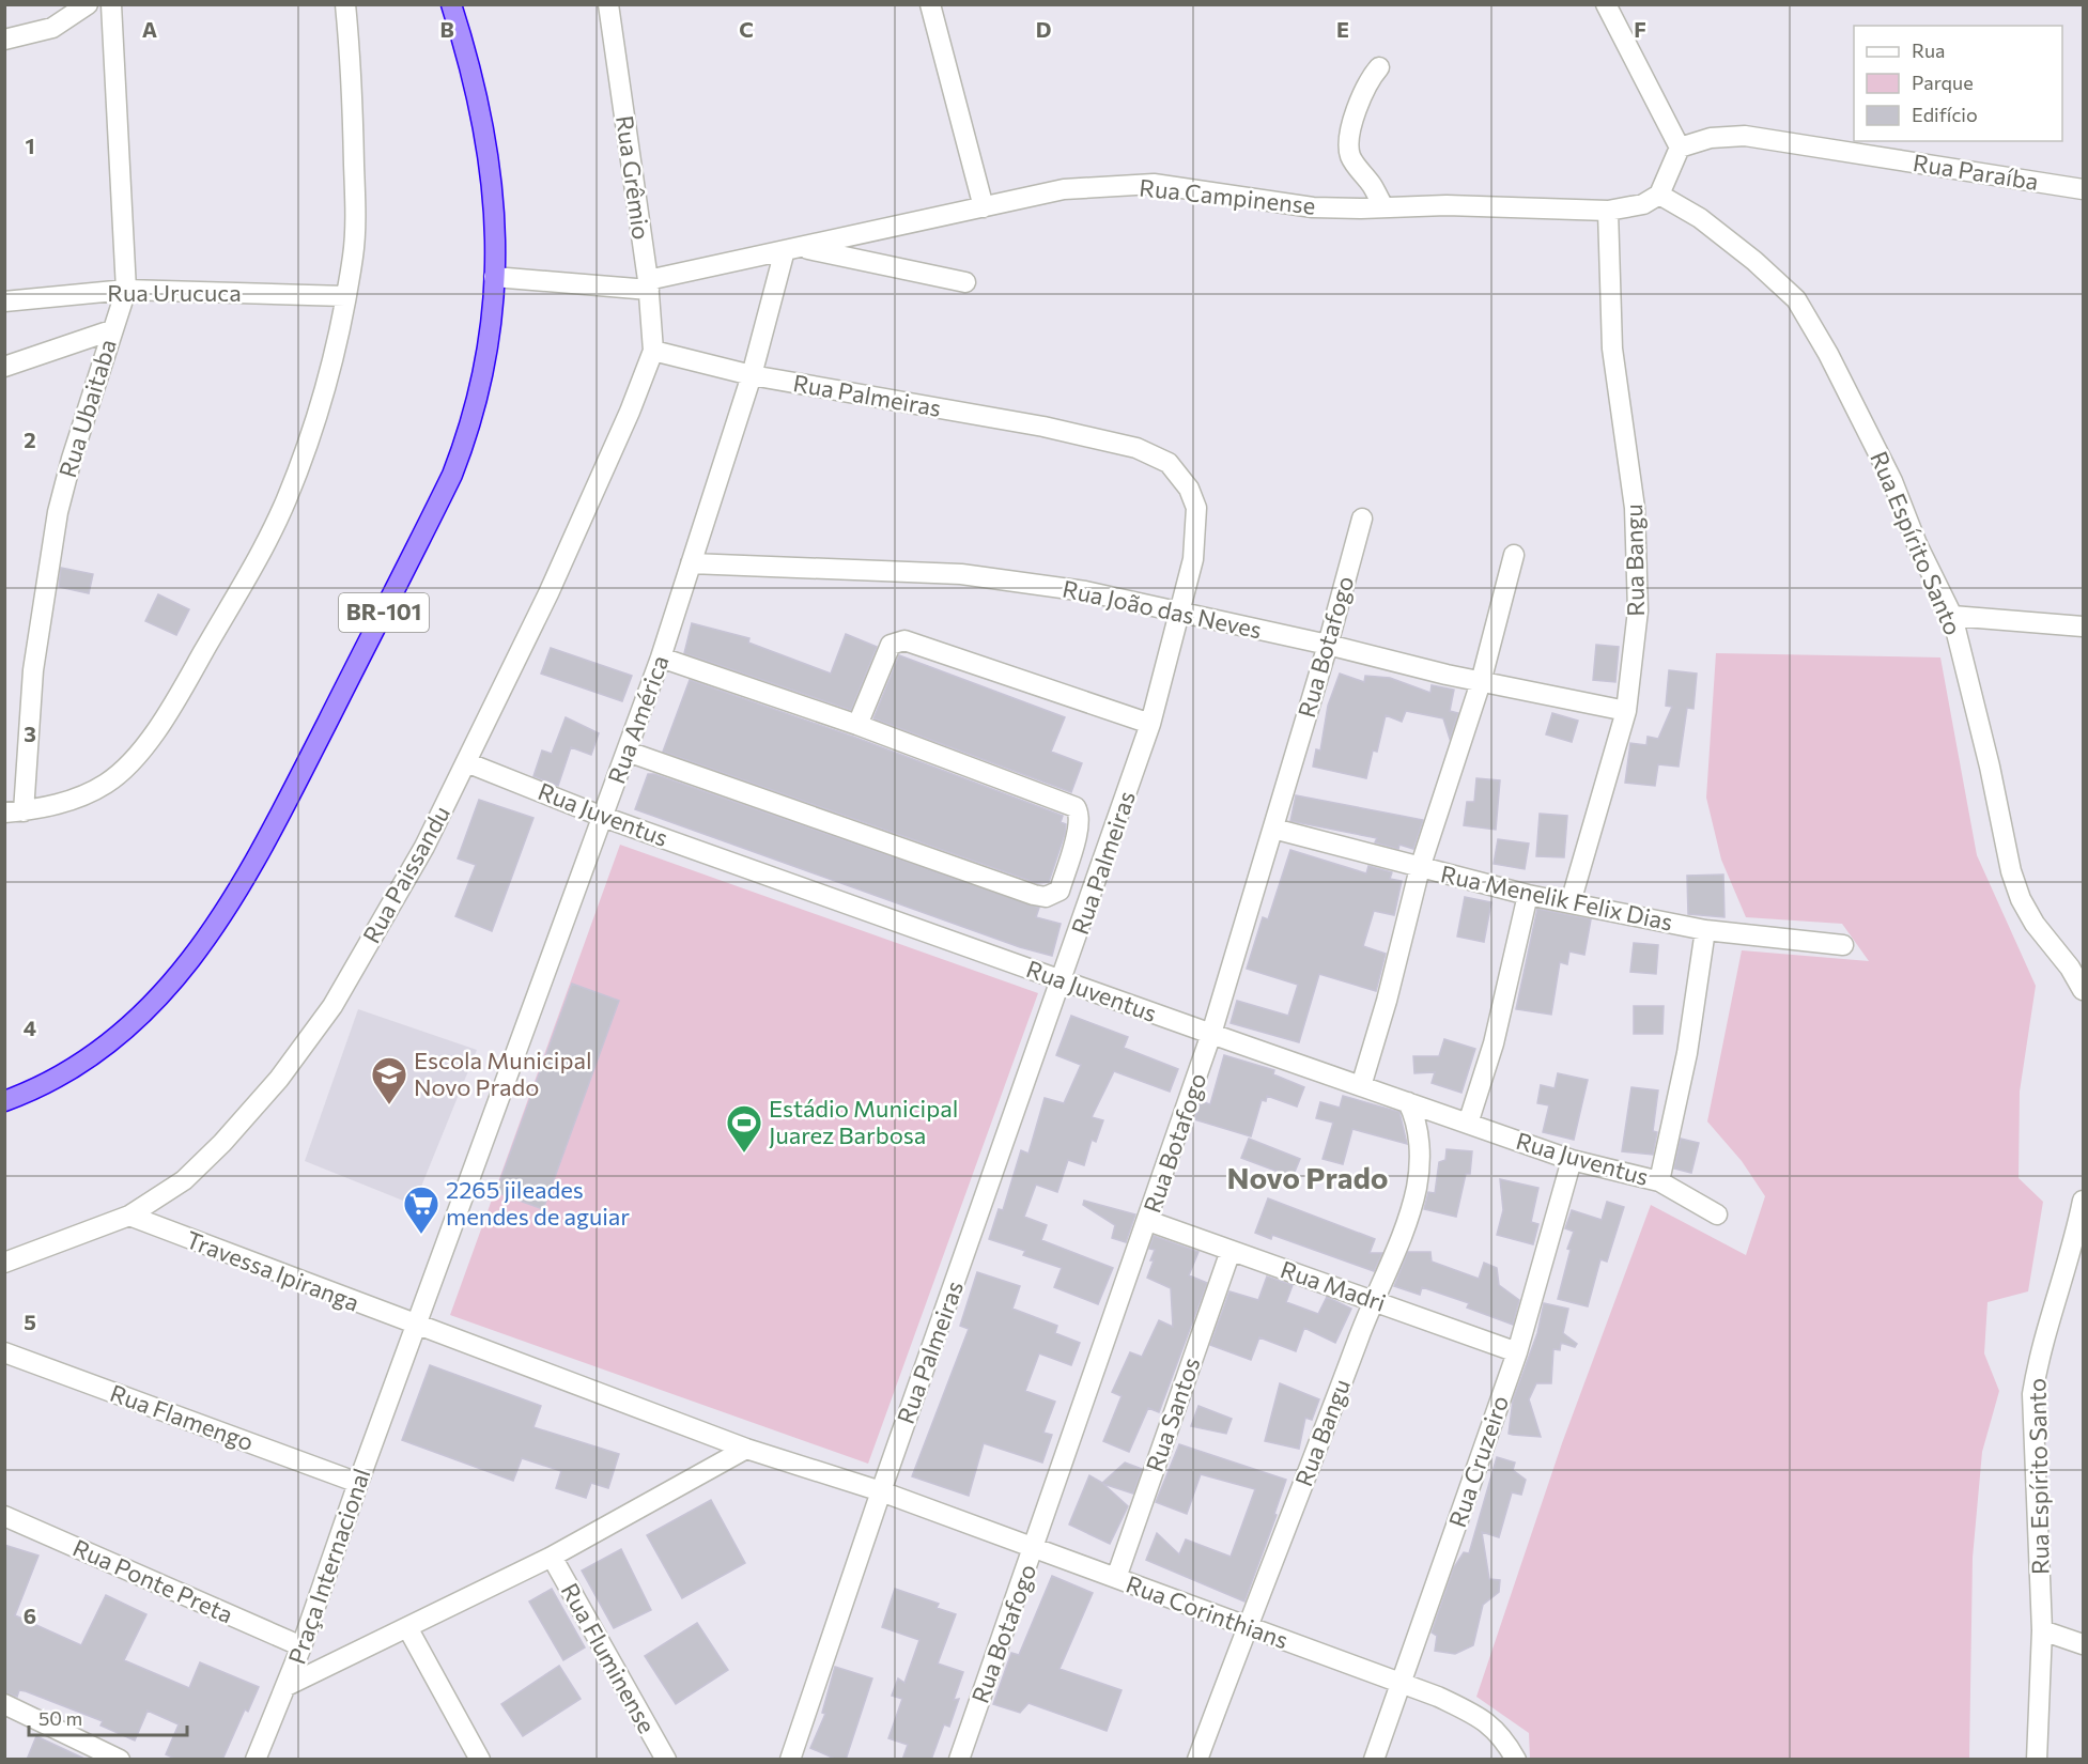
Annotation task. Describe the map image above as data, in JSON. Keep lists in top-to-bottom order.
{
  "streets": {
    "highway": ["BR-101"],
    "street": [
      "Rua Paraíba",
      "Rua Grêmio",
      "Rua Campinense",
      "Rua Urucuca",
      "Rua Palmeiras",
      "Rua Ubaitaba",
      "Rua Espírito Santo",
      "Rua Bangu",
      "Rua João das Neves",
      "Rua Botafogo",
      "Rua América",
      "Rua Juventus",
      "Rua Paissandu",
      "Rua Menelik Felix Dias",
      "Travessa Ipiranga",
      "Rua Madri",
      "Rua Santos",
      "Rua Flamengo",
      "Rua Cruzeiro",
      "Praça Internacional",
      "Rua Ponte Preta",
      "Rua Corinthians",
      "Rua Fluminense"
    ]
  },
  "crossings": [
    ["Rua Grêmio", "Rua Campinense"],
    ["Rua Grêmio", "Rua Palmeiras"],
    ["Rua Grêmio", "Rua Paissandu"],
    ["Rua Campinense", "Rua Espírito Santo"],
    ["Rua Campinense", "Rua Bangu"],
    ["Rua Campinense", "BR-101"],
    ["Rua Campinense", "Rua América"],
    ["Rua Urucuca", "Rua Ubaitaba"],
    ["Rua Palmeiras", "Rua João das Neves"],
    ["Rua Palmeiras", "Rua América"],
    ["Rua Palmeiras", "Rua Juventus"],
    ["Rua Palmeiras", "Rua Paissandu"],
    ["Rua Palmeiras", "Rua Corinthians"],
    ["Rua Bangu", "Rua João das Neves"],
    ["Rua Bangu", "Rua Juventus"],
    ["Rua Bangu", "Rua Menelik Felix Dias"],
    ["Rua Bangu", "Rua Madri"],
    ["Rua Bangu", "Rua Corinthians"],
    ["Rua João das Neves", "Rua Botafogo"],
    ["Rua João das Neves", "Rua América"],
    ["Rua Botafogo", "Rua Juventus"],
    ["Rua Botafogo", "Rua Menelik Felix Dias"],
    ["Rua Botafogo", "Rua Madri"],
    ["Rua Botafogo", "Rua Corinthians"],
    ["Rua América", "Rua Juventus"],
    ["Rua América", "Travessa Ipiranga"],
    ["Rua América", "Praça Internacional"],
    ["Rua Juventus", "Rua Paissandu"],
    ["Rua Juventus", "Rua Cruzeiro"],
    ["Rua Paissandu", "Travessa Ipiranga"],
    ["Travessa Ipiranga", "Praça Internacional"],
    ["Rua Madri", "Rua Santos"],
    ["Rua Madri", "Rua Cruzeiro"],
    ["Rua Santos", "Rua Corinthians"],
    ["Rua Flamengo", "Praça Internacional"],
    ["Rua Cruzeiro", "Rua Corinthians"],
    ["Praça Internacional", "Rua Ponte Preta"],
    ["Praça Internacional", "Rua Fluminense"]
  ],
  "districts": ["Novo Prado"],
  "places": {
    "school or university": ["Escola Municipal Novo Prado"],
    "sports": ["Estádio Municipal Juarez Barbosa"],
    "supermarket": ["2265 jileades mendes de aguiar"]
  },
  "legend": ["Rua", "Parque", "Edifício"],
  "scale_bar": "50 m",
  "grid": {
    "columns": [
      "A",
      "B",
      "C",
      "D",
      "E",
      "F"
    ],
    "rows": [
      "1",
      "2",
      "3",
      "4",
      "5",
      "6"
    ]
  }
}
